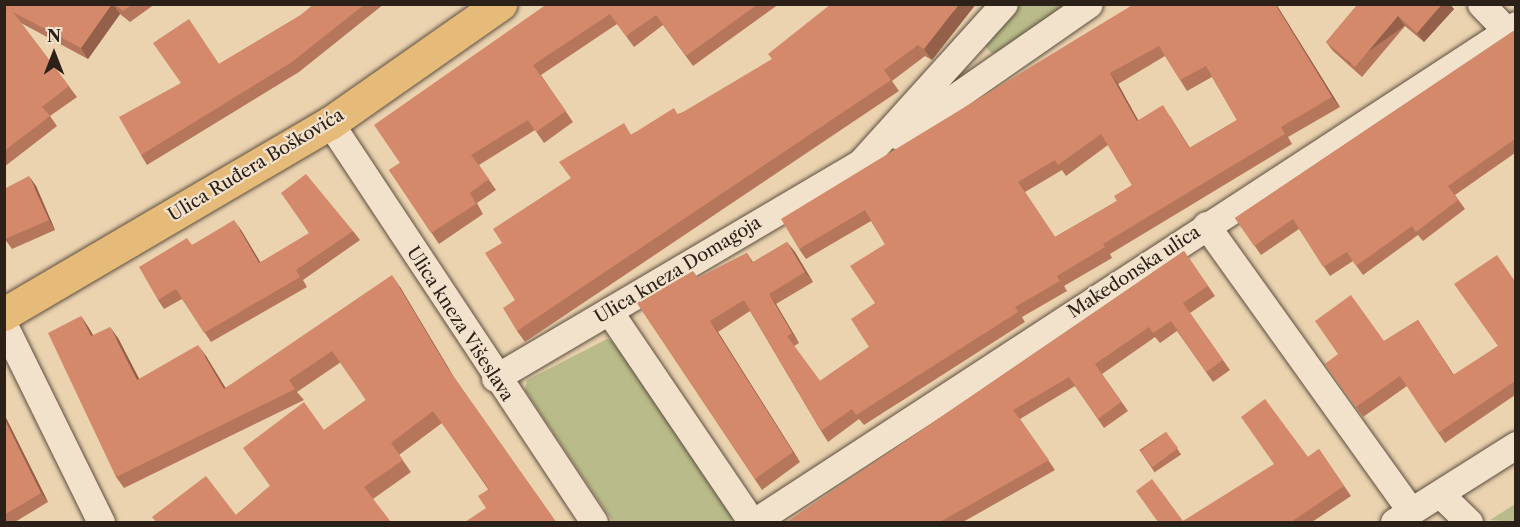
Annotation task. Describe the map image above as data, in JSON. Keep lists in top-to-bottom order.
{
  "streets": {
    "main road": ["Ulica Ruđera Boškovića"],
    "street": ["Ulica kneza Domagoja", "Makedonska ulica", "Ulica kneza Višeslava"]
  },
  "crossings": [
    ["Ulica Ruđera Boškovića", "Ulica kneza Višeslava"],
    ["Ulica kneza Domagoja", "Ulica kneza Višeslava"]
  ],
  "north": "top"
}
